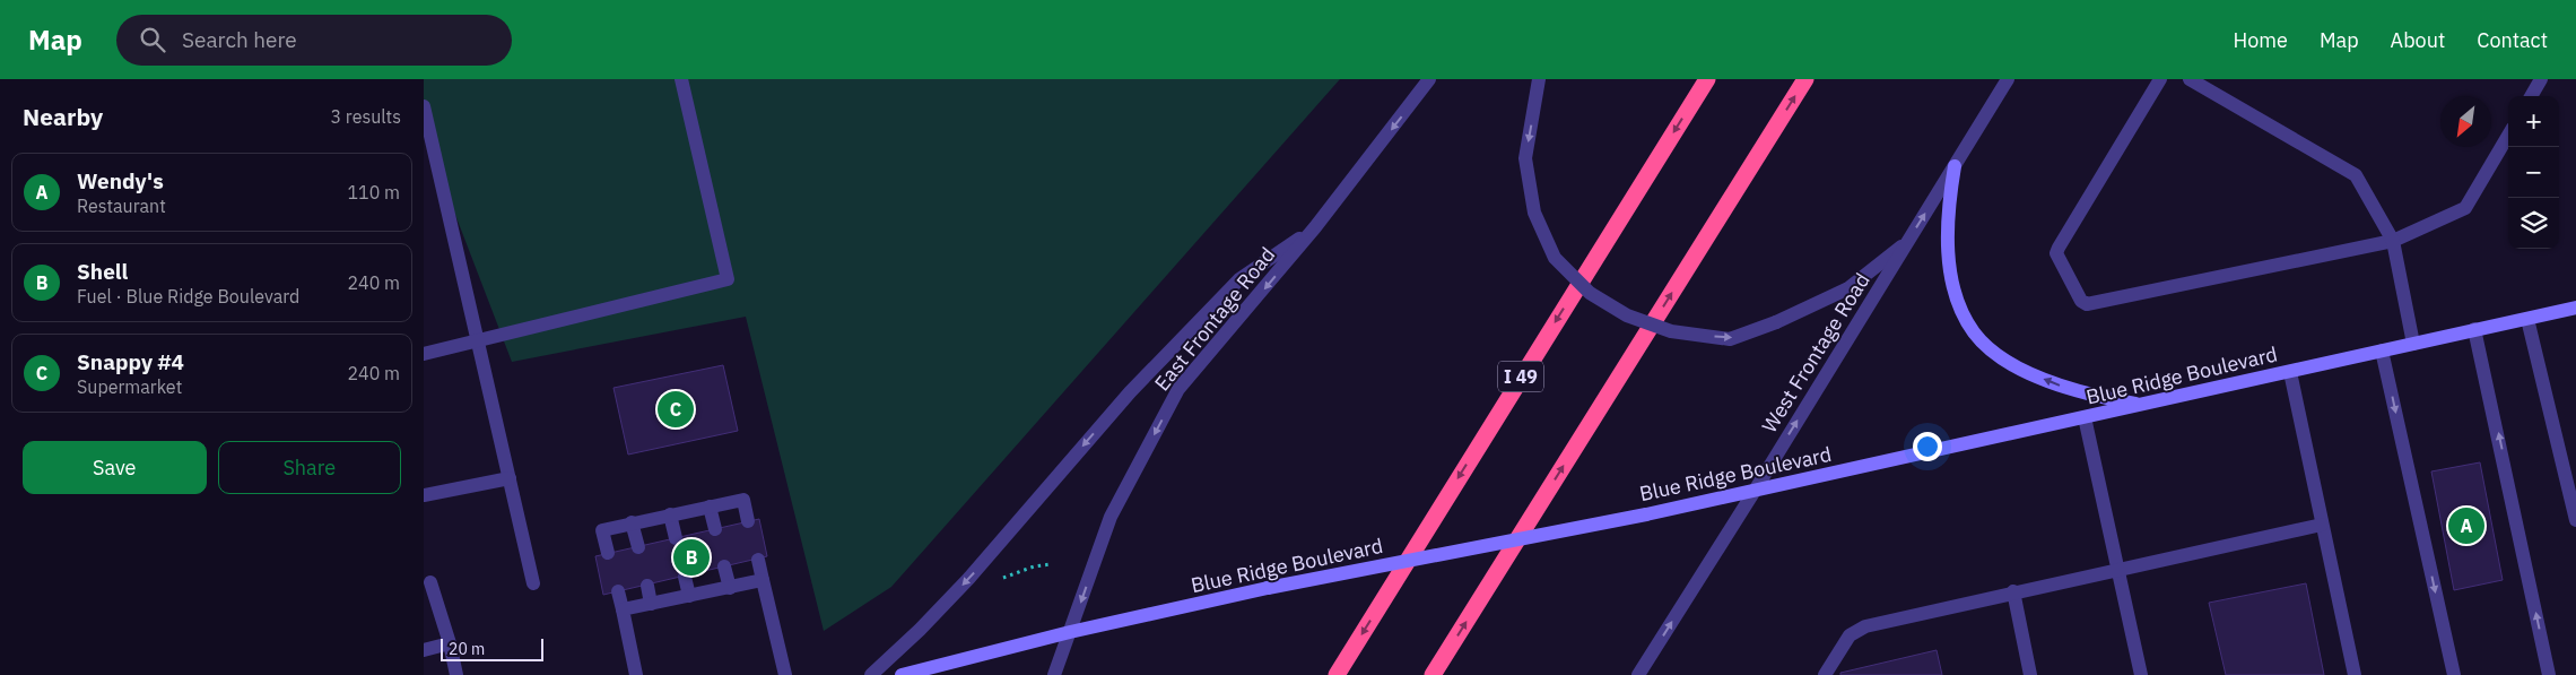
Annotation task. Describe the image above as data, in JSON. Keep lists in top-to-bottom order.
{
  "streets": {
    "highway": ["I 49"],
    "main road": ["Blue Ridge Boulevard"],
    "street": ["East Frontage Road", "West Frontage Road"]
  },
  "crossings": [
    ["East Frontage Road", "Blue Ridge Boulevard"],
    ["West Frontage Road", "Blue Ridge Boulevard"]
  ],
  "one_way": ["West Frontage Road"],
  "scale_bar": "20 m",
  "north": "bottom left",
  "page": {
    "header": "Map",
    "search": "Search here",
    "nav": [
      "Home",
      "Map",
      "About",
      "Contact"
    ],
    "heading": ["Nearby", "3 results"],
    "map_buttons": ["+", "−"],
    "list": [
      {
        "mark": "A",
        "name": "Wendy's",
        "note": "Restaurant",
        "value": "110 m"
      },
      {
        "mark": "B",
        "name": "Shell",
        "note": "Fuel · Blue Ridge Boulevard",
        "value": "240 m"
      },
      {
        "mark": "C",
        "name": "Snappy #4",
        "note": "Supermarket",
        "value": "240 m"
      }
    ],
    "pins": ["C", "A", "B"],
    "buttons": ["Save", "Share"],
    "scale": "20 m"
  }
}
